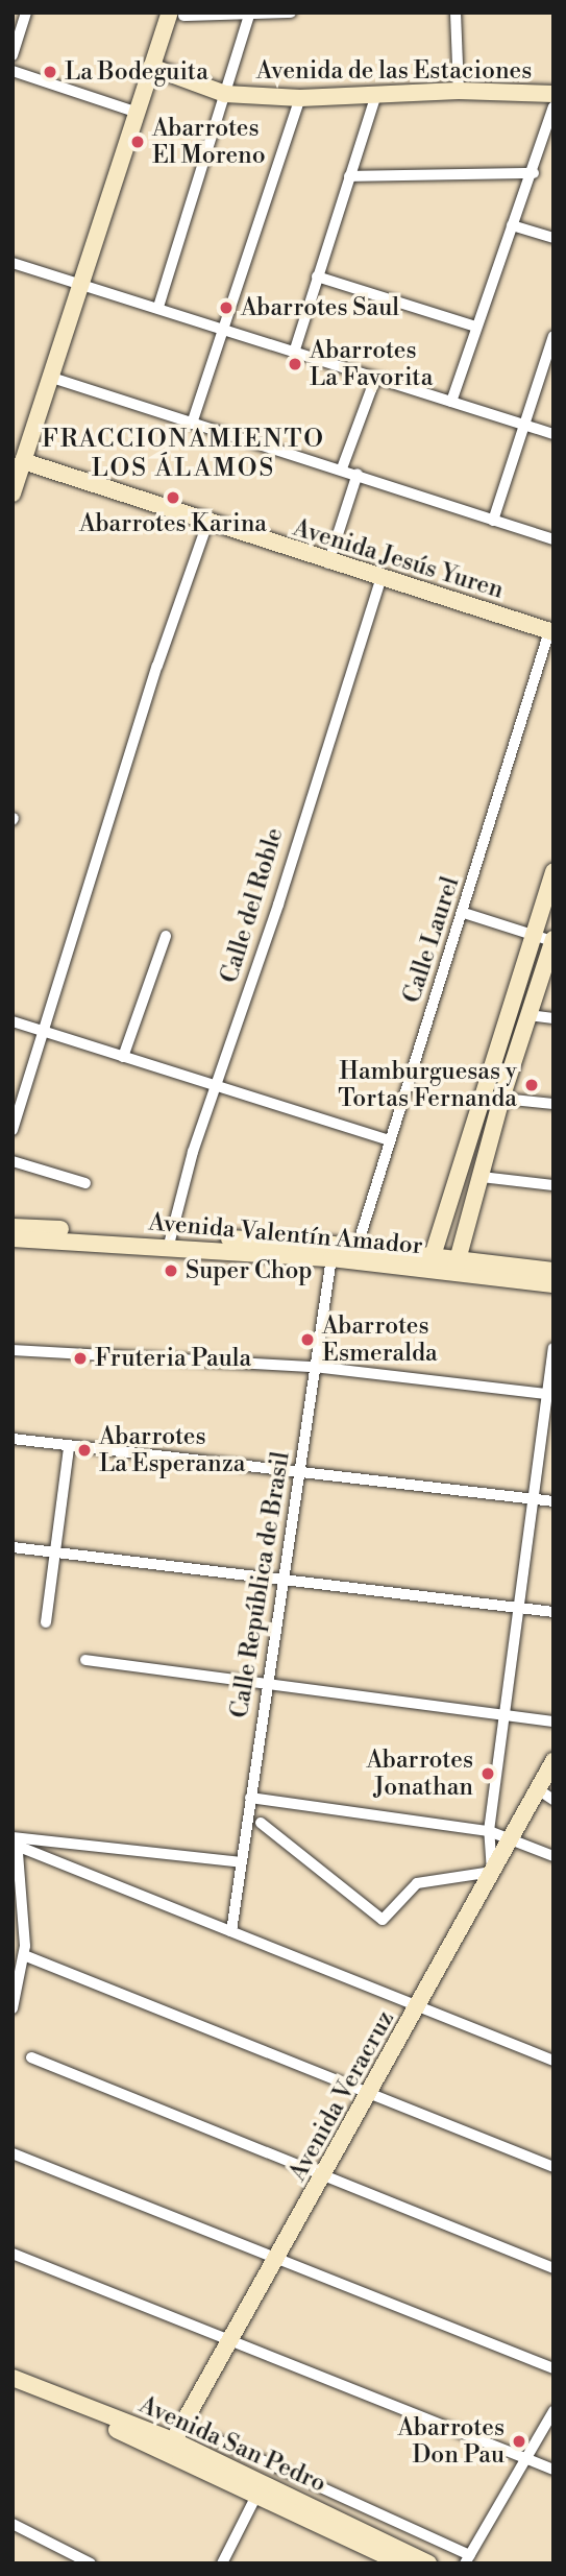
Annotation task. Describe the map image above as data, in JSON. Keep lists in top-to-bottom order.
{
  "streets": {
    "main road": [
      "Avenida de las Estaciones",
      "Avenida Jesús Yuren",
      "Avenida Valentín Amador",
      "Avenida Veracruz",
      "Avenida San Pedro"
    ],
    "street": ["Calle del Roble", "Calle Laurel", "Calle República de Brasil"]
  },
  "crossings": [
    ["Avenida Jesús Yuren", "Calle del Roble"],
    ["Avenida Jesús Yuren", "Calle Laurel"],
    ["Calle del Roble", "Avenida Valentín Amador"],
    ["Calle Laurel", "Avenida Valentín Amador"],
    ["Avenida Valentín Amador", "Calle República de Brasil"],
    ["Avenida Veracruz", "Avenida San Pedro"]
  ],
  "districts": ["FRACCIONAMIENTO LOS ÁLAMOS"],
  "places": [
    "La Bodeguita",
    "Abarrotes El Moreno",
    "Abarrotes Saul",
    "Abarrotes La Favorita",
    "Abarrotes Karina",
    "Hamburguesas y Tortas Fernanda",
    "Super Chop",
    "Abarrotes Esmeralda",
    "Fruteria Paula",
    "Abarrotes La Esperanza",
    "Abarrotes Jonathan",
    "Abarrotes Don Pau"
  ]
}
